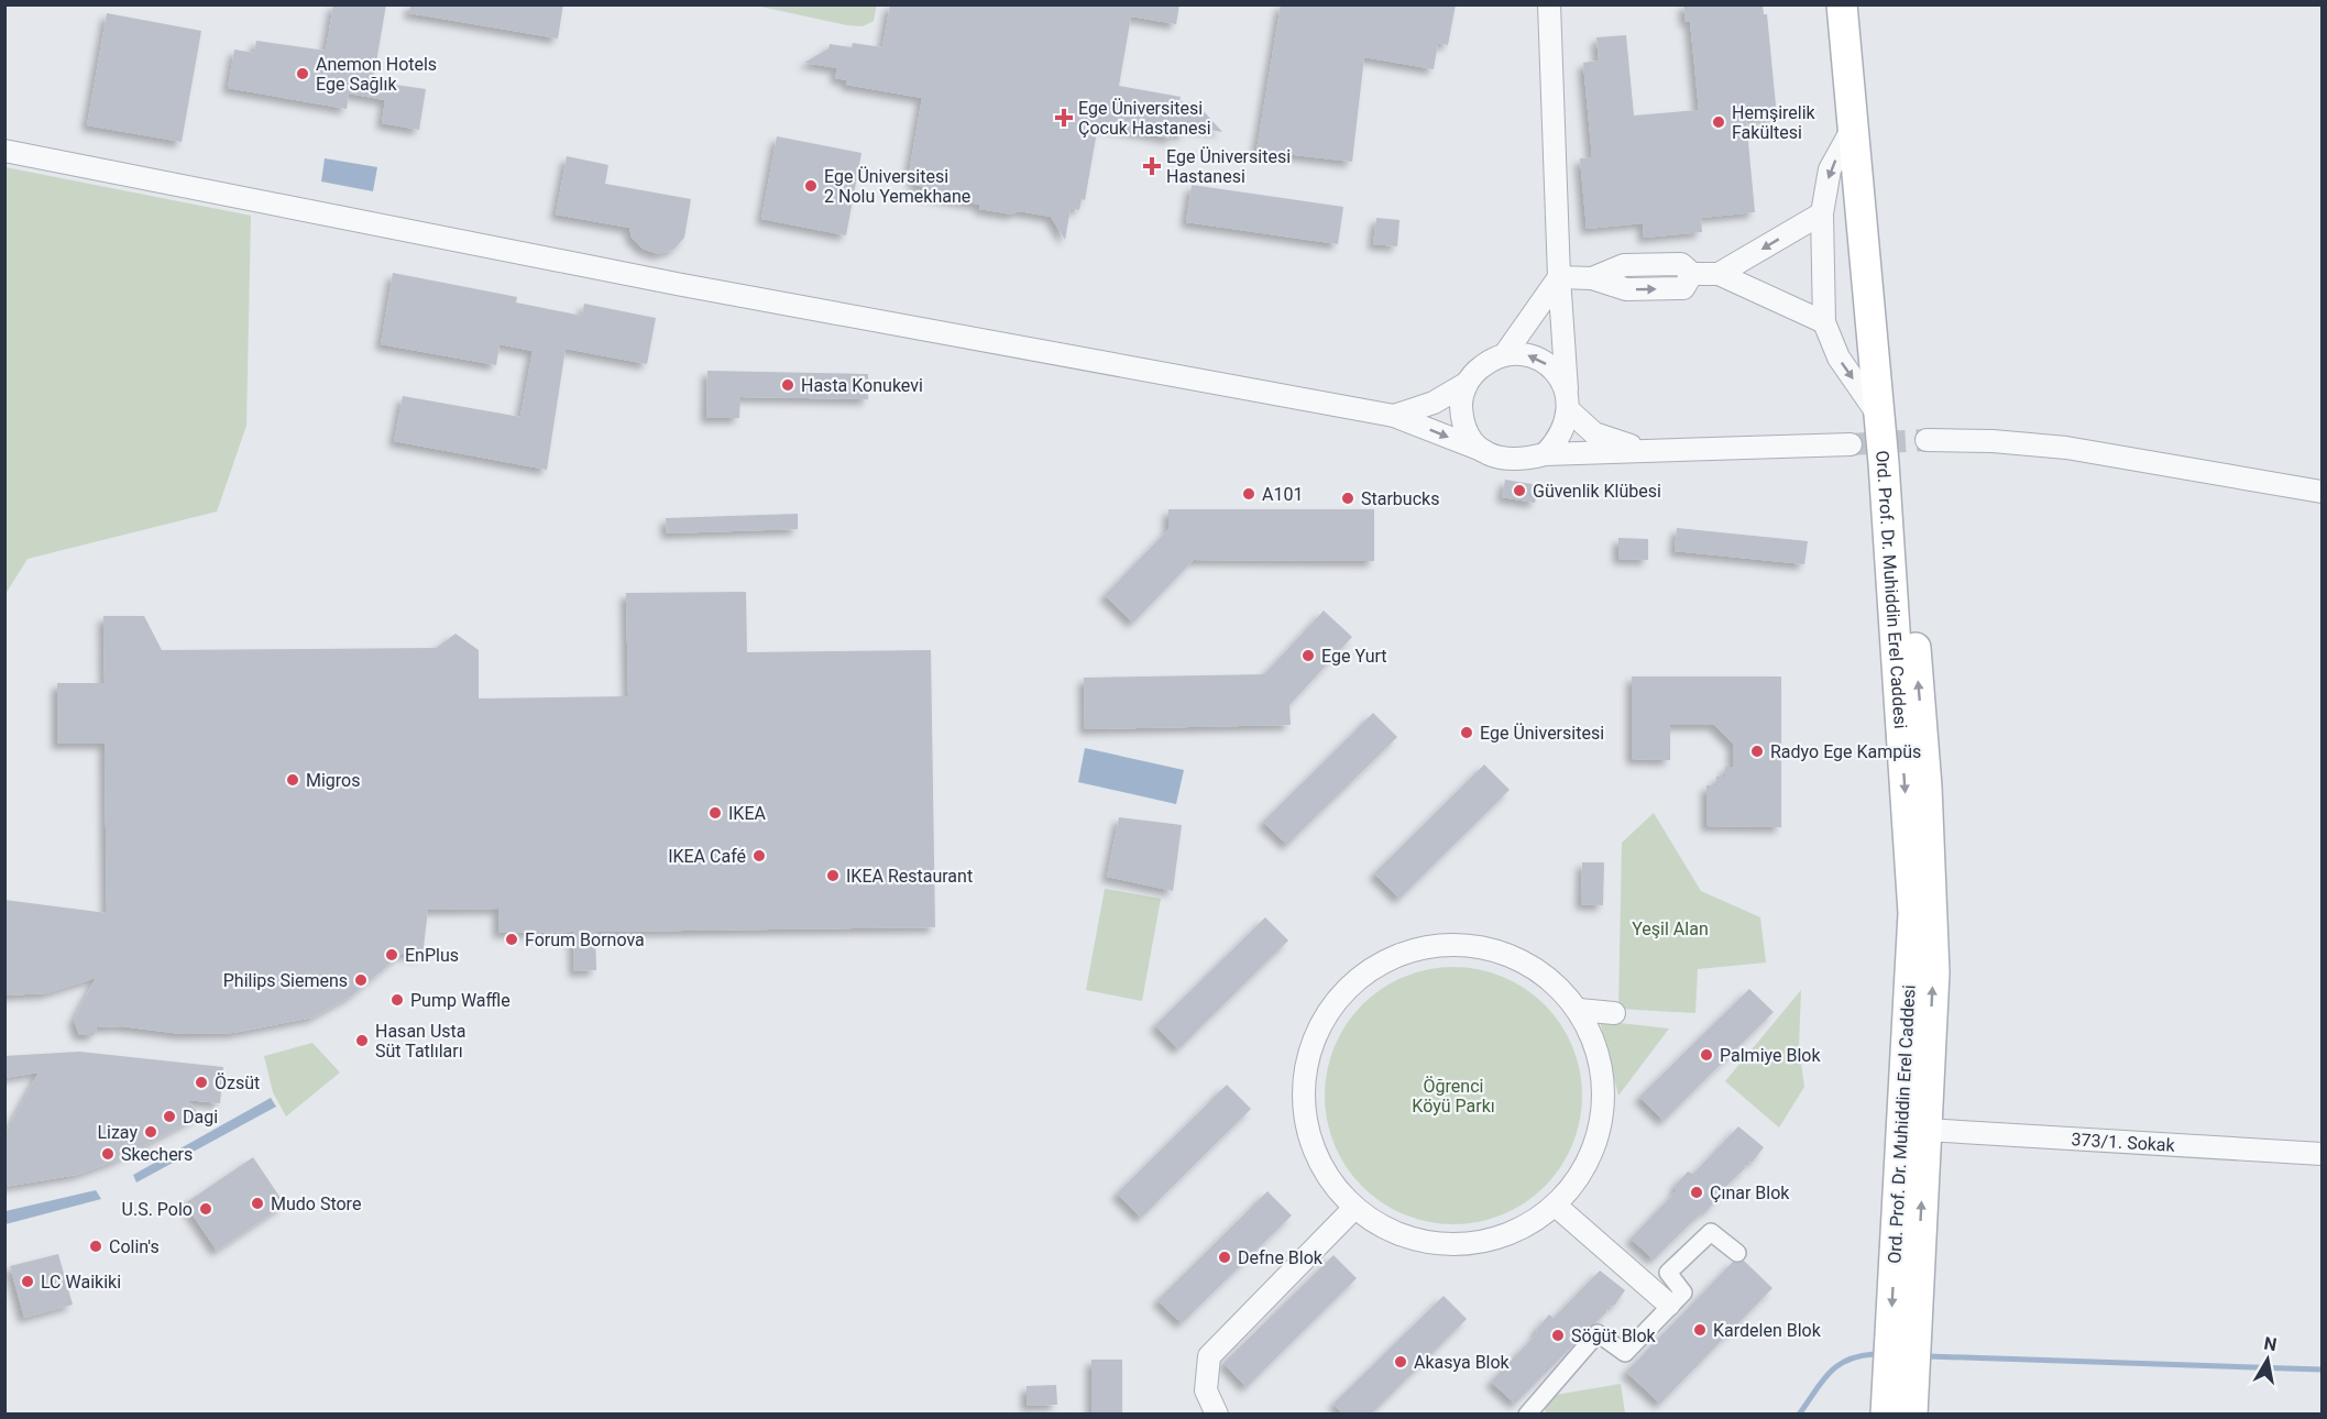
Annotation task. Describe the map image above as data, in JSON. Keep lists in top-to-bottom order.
{
  "streets": {
    "main road": ["Ord. Prof. Dr. Muhiddin Erel Caddesi"],
    "street": ["373/1. Sokak"]
  },
  "crossings": [
    ["Ord. Prof. Dr. Muhiddin Erel Caddesi", "373/1. Sokak"]
  ],
  "parks": ["Yeşil Alan", "Öğrenci Köyü Parkı"],
  "places": {
    "other": [
      "Anemon Hotels Ege Sağlık",
      "Hemşirelik Fakültesi",
      "Ege Üniversitesi 2 Nolu Yemekhane",
      "Hasta Konukevi",
      "Güvenlik Klübesi",
      "A101",
      "Starbucks",
      "Ege Yurt",
      "Ege Üniversitesi",
      "Radyo Ege Kampüs",
      "Migros",
      "IKEA",
      "IKEA Café",
      "IKEA Restaurant",
      "Forum Bornova",
      "EnPlus",
      "Philips Siemens",
      "Pump Waffle",
      "Hasan Usta Süt Tatlıları",
      "Palmiye Blok",
      "Özsüt",
      "Dagi",
      "Lizay",
      "Skechers",
      "Çınar Blok",
      "Mudo Store",
      "U.S. Polo",
      "Colin's",
      "Defne Blok",
      "LC Waikiki",
      "Kardelen Blok",
      "Söğüt Blok",
      "Akasya Blok"
    ],
    "health": ["Ege Üniversitesi Çocuk Hastanesi", "Ege Üniversitesi Hastanesi"]
  },
  "north": "top"
}
